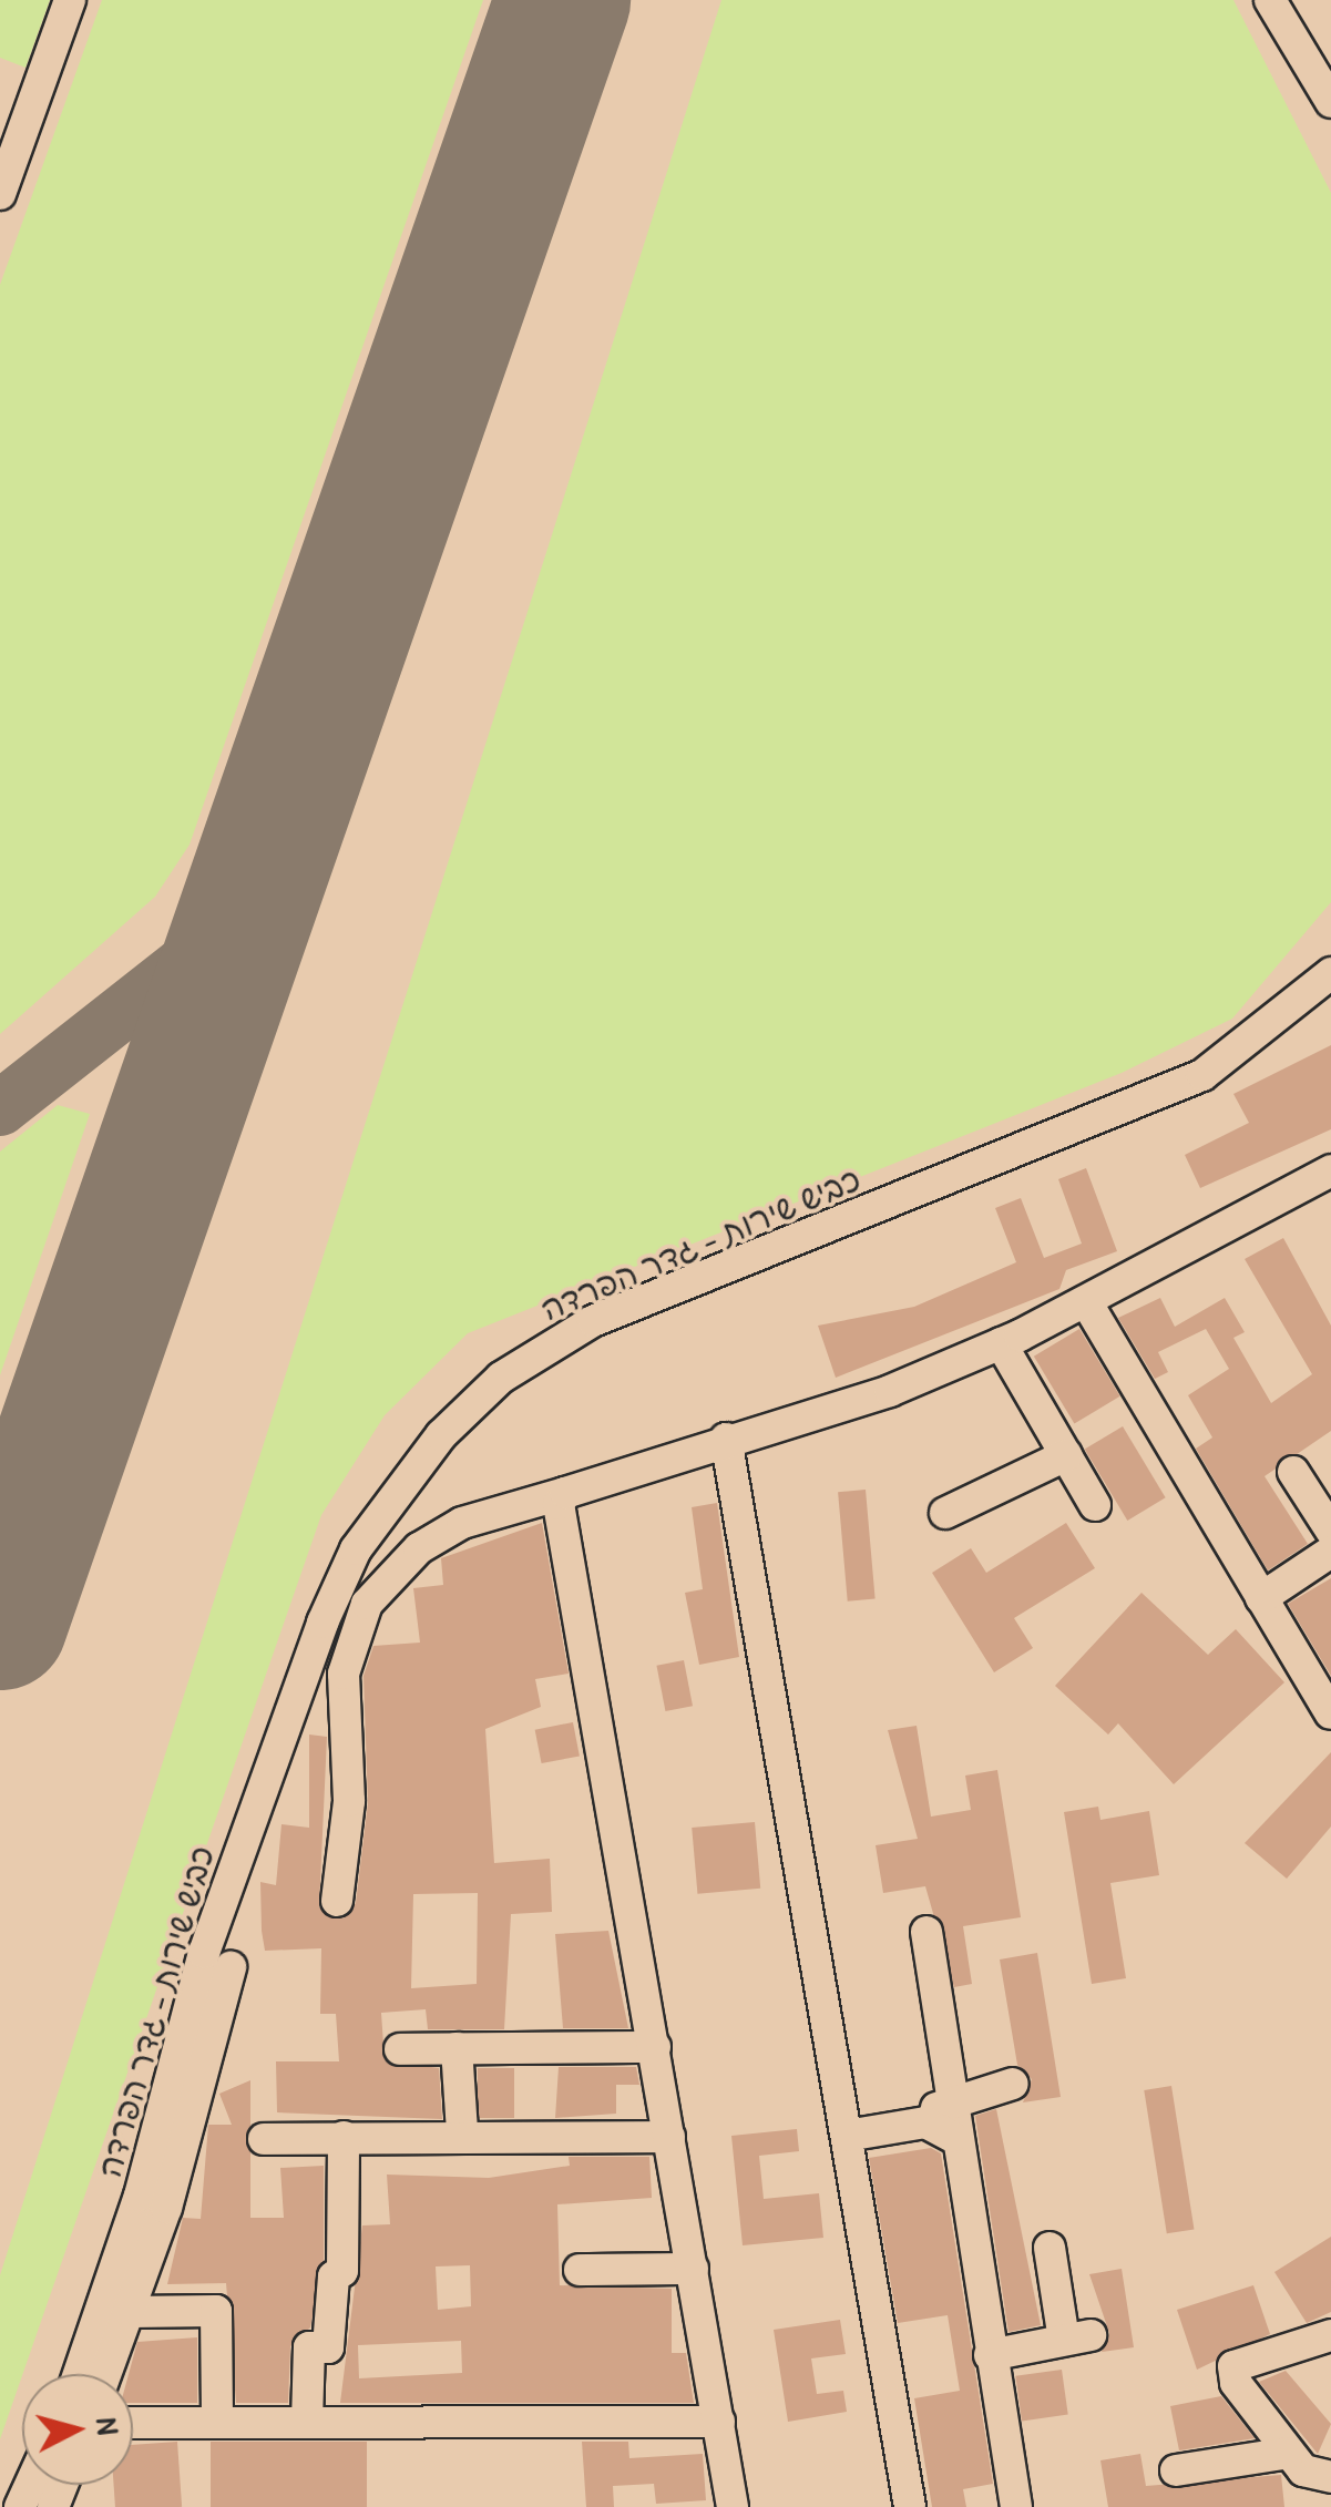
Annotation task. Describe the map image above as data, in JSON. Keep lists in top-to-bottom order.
{
  "streets": {
    "street": ["כביש שירות - גדר הפרדה"]
  },
  "north": "right"
}
